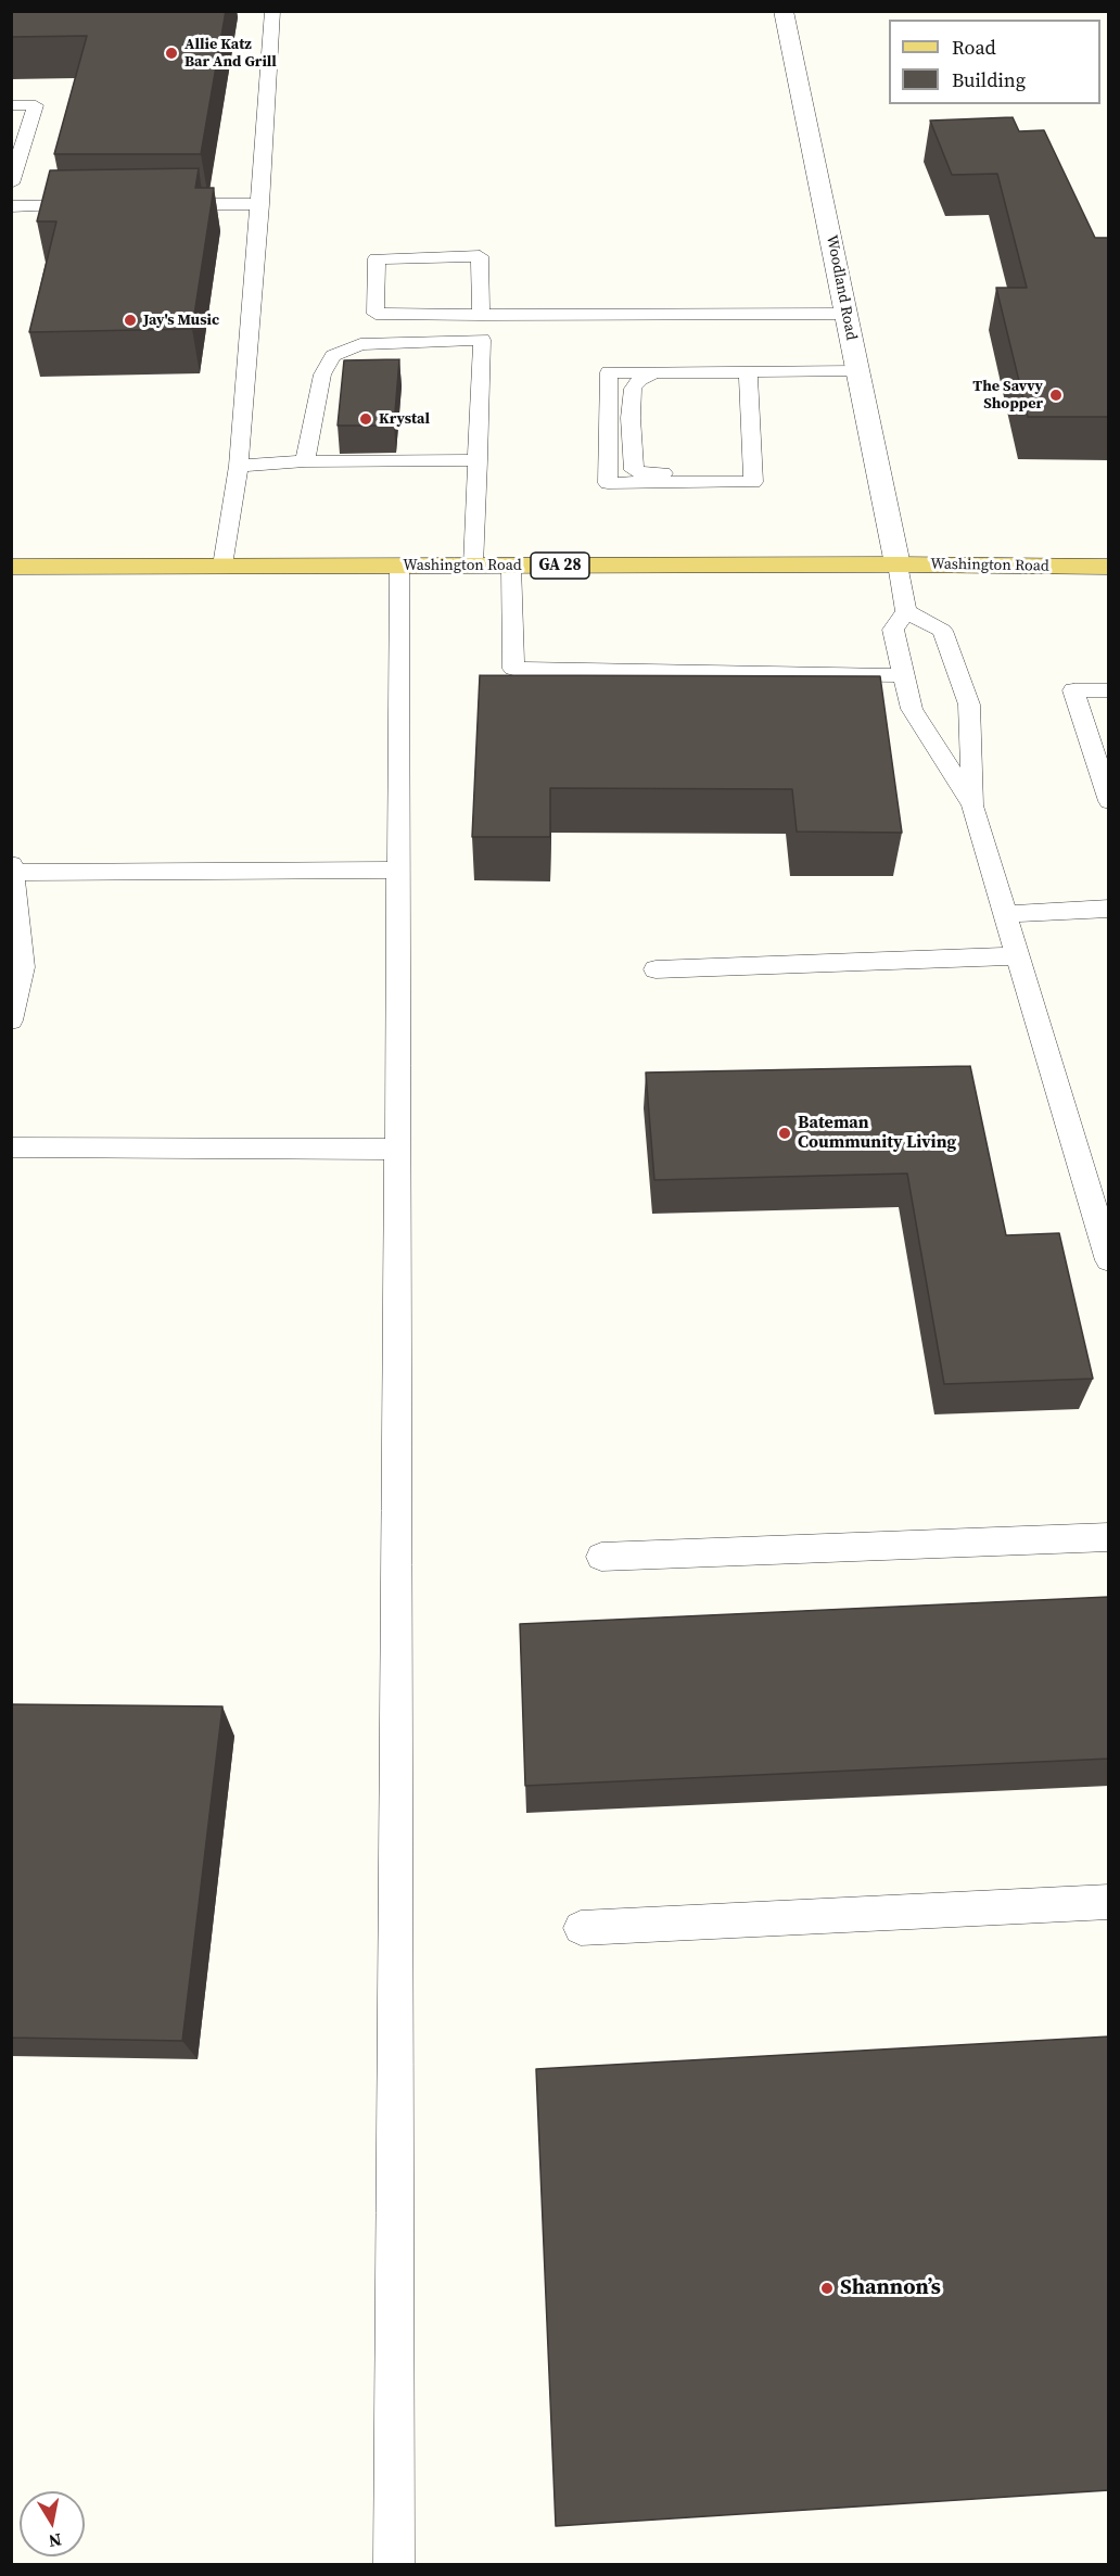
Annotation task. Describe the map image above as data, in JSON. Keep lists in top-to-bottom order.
{
  "streets": {
    "main road": ["Washington Road", "GA 28"],
    "street": ["Woodland Road"]
  },
  "crossings": [
    ["Woodland Road", "Washington Road"]
  ],
  "places": [
    "Allie Katz Bar And Grill",
    "Jay's Music",
    "The Savvy Shopper",
    "Krystal",
    "Bateman Coummunity Living",
    "Shannon’s"
  ],
  "legend": ["Road", "Building"],
  "north": "bottom"
}
